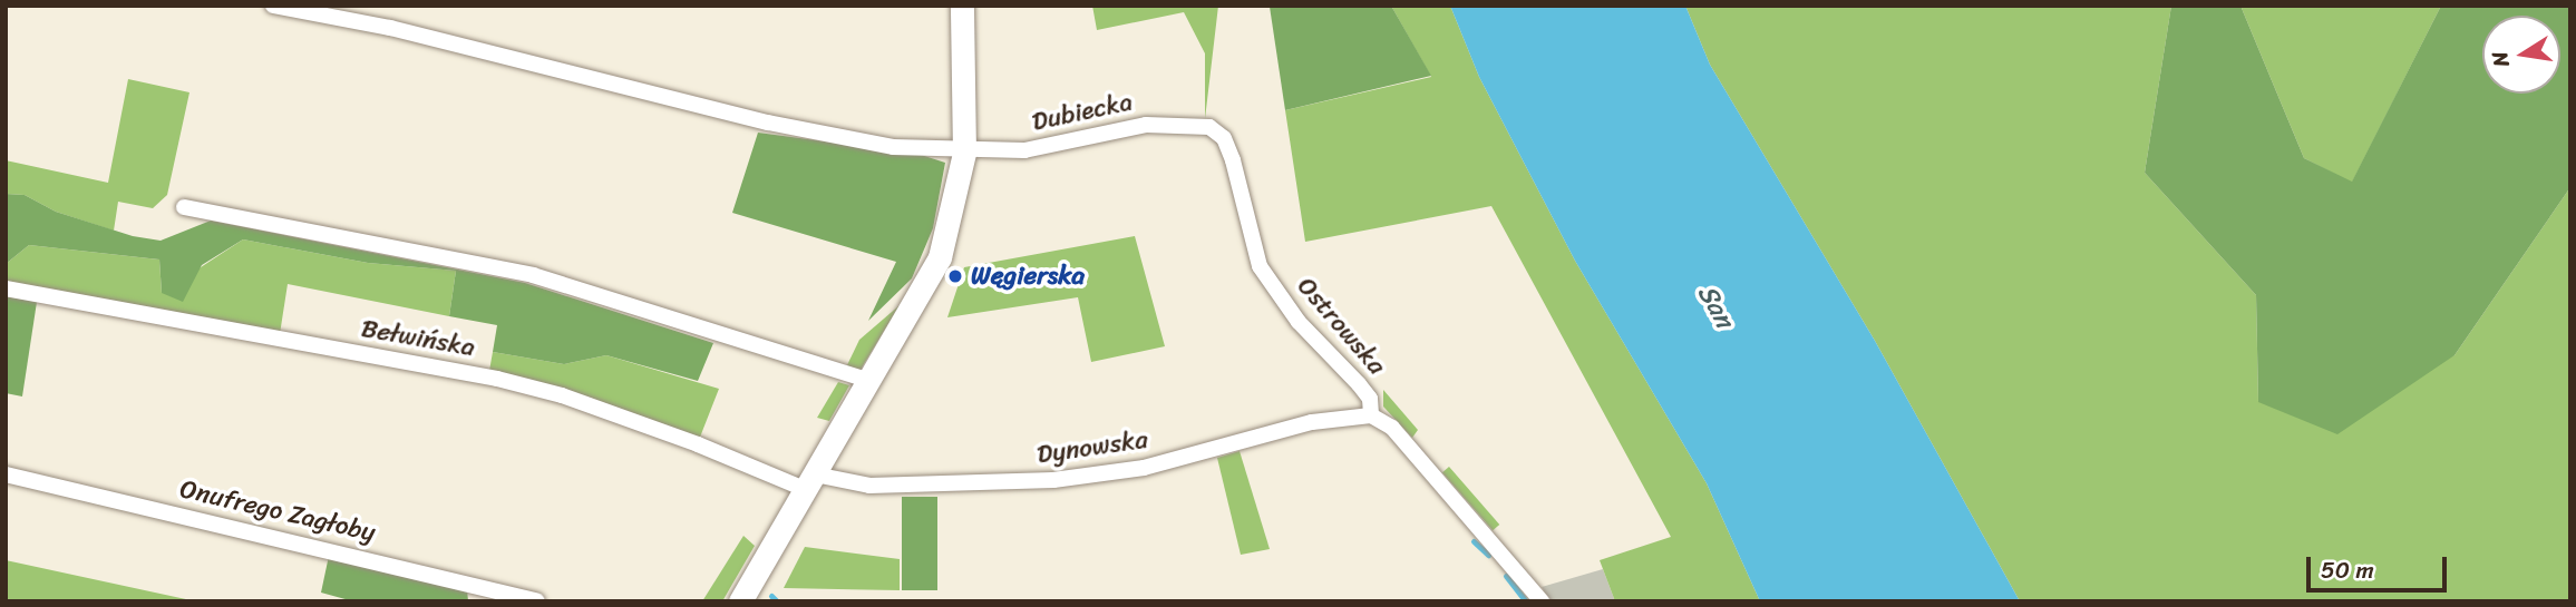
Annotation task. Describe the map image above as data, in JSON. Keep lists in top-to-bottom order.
{
  "streets": {
    "street": [
      "Dubiecka",
      "Ostrowska",
      "Bełwińska",
      "Dynowska",
      "Onufrego Zagłoby"
    ]
  },
  "crossings": [
    ["Dubiecka", "Ostrowska"],
    ["Ostrowska", "Dynowska"],
    ["Bełwińska", "Dynowska"]
  ],
  "water": ["San"],
  "places": ["Węgierska"],
  "scale_bar": "50 m",
  "north": "left"
}
